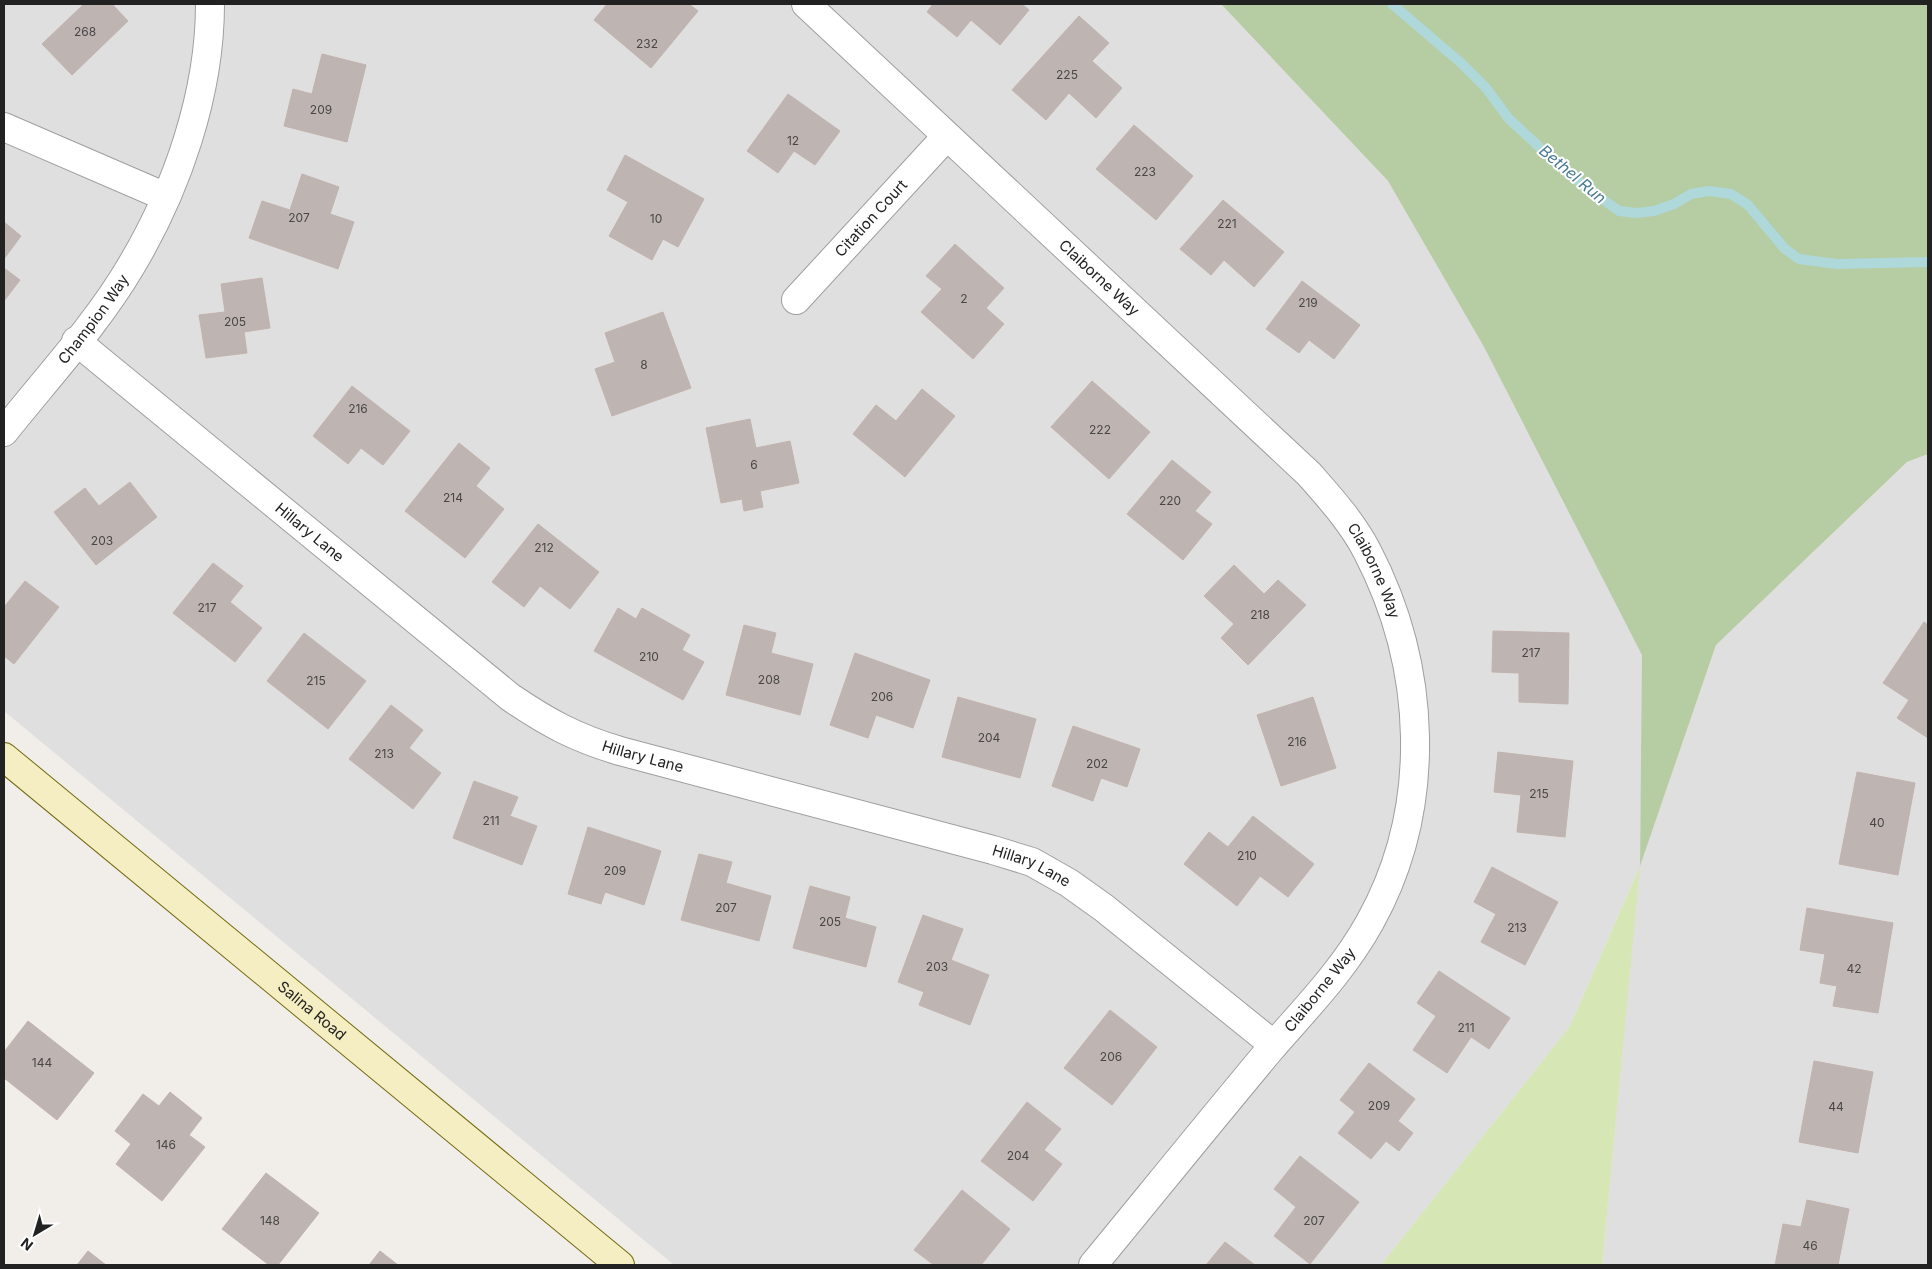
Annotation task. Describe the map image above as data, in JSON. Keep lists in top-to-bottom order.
{
  "streets": {
    "street": [
      "Citation Court",
      "Claiborne Way",
      "Champion Way",
      "Hillary Lane",
      "Salina Road"
    ]
  },
  "crossings": [
    ["Citation Court", "Claiborne Way"],
    ["Claiborne Way", "Hillary Lane"],
    ["Champion Way", "Hillary Lane"]
  ],
  "water": ["Bethel Run"],
  "house_numbers": [
    "268",
    "232",
    "225",
    "209",
    "12",
    "223",
    "207",
    "10",
    "221",
    "2",
    "219",
    "205",
    "8",
    "216",
    "222",
    "6",
    "214",
    "220",
    "203",
    "212",
    "217",
    "218",
    "217",
    "210",
    "208",
    "215",
    "206",
    "204",
    "216",
    "213",
    "202",
    "215",
    "211",
    "40",
    "210",
    "209",
    "207",
    "205",
    "213",
    "203",
    "42",
    "211",
    "206",
    "144",
    "209",
    "44",
    "146",
    "204",
    "148",
    "207",
    "46"
  ],
  "north": "bottom left"
}
